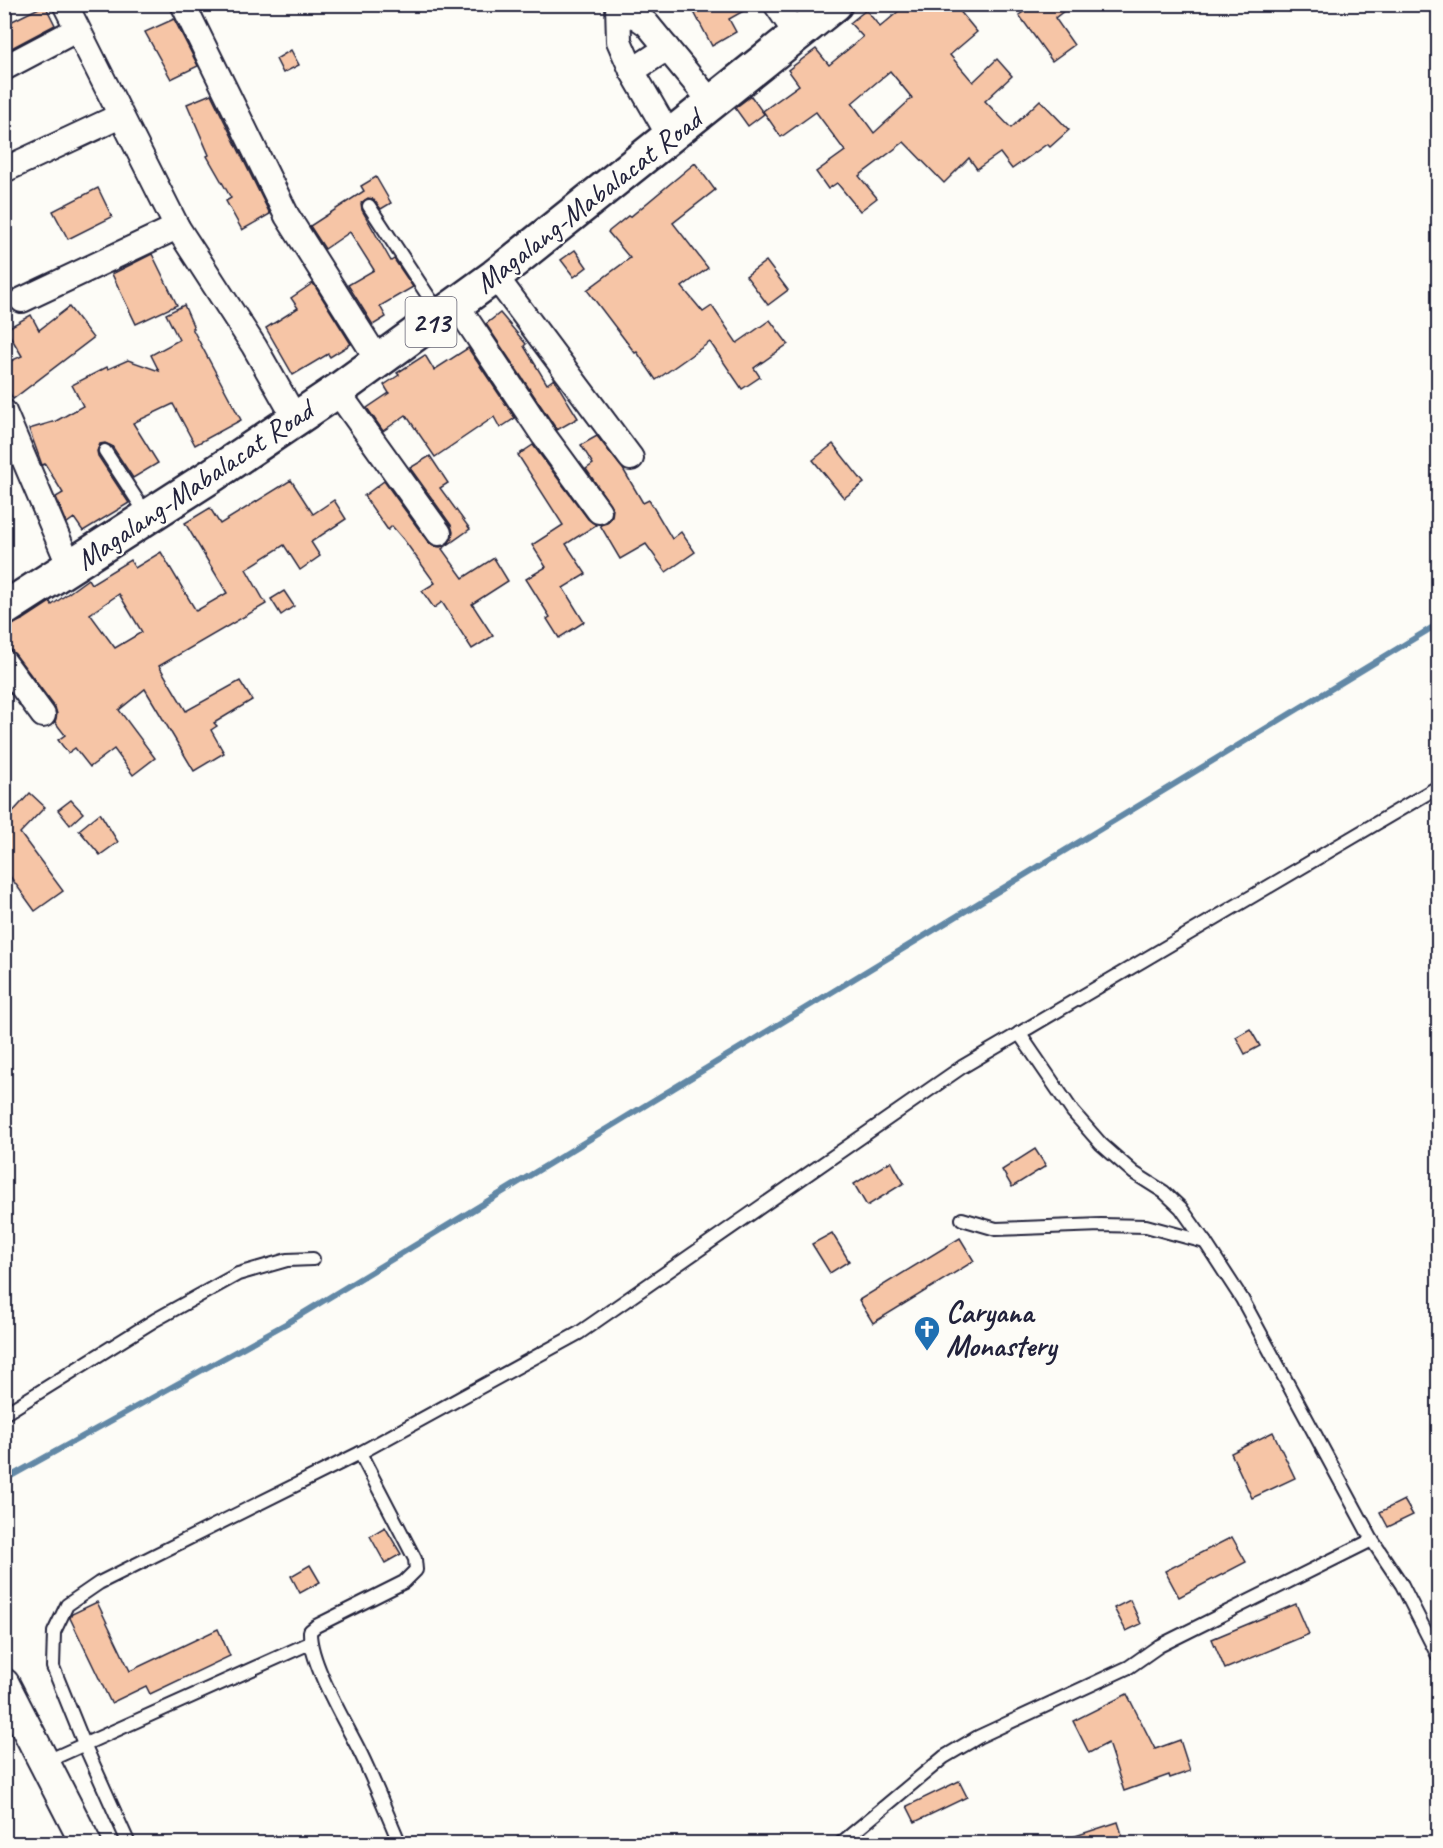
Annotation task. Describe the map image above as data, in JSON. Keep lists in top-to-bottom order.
{
  "streets": {
    "main road": ["Magalang-Mabalacat Road", "213"]
  },
  "places": {
    "church": ["Caryana Monastery"]
  }
}
